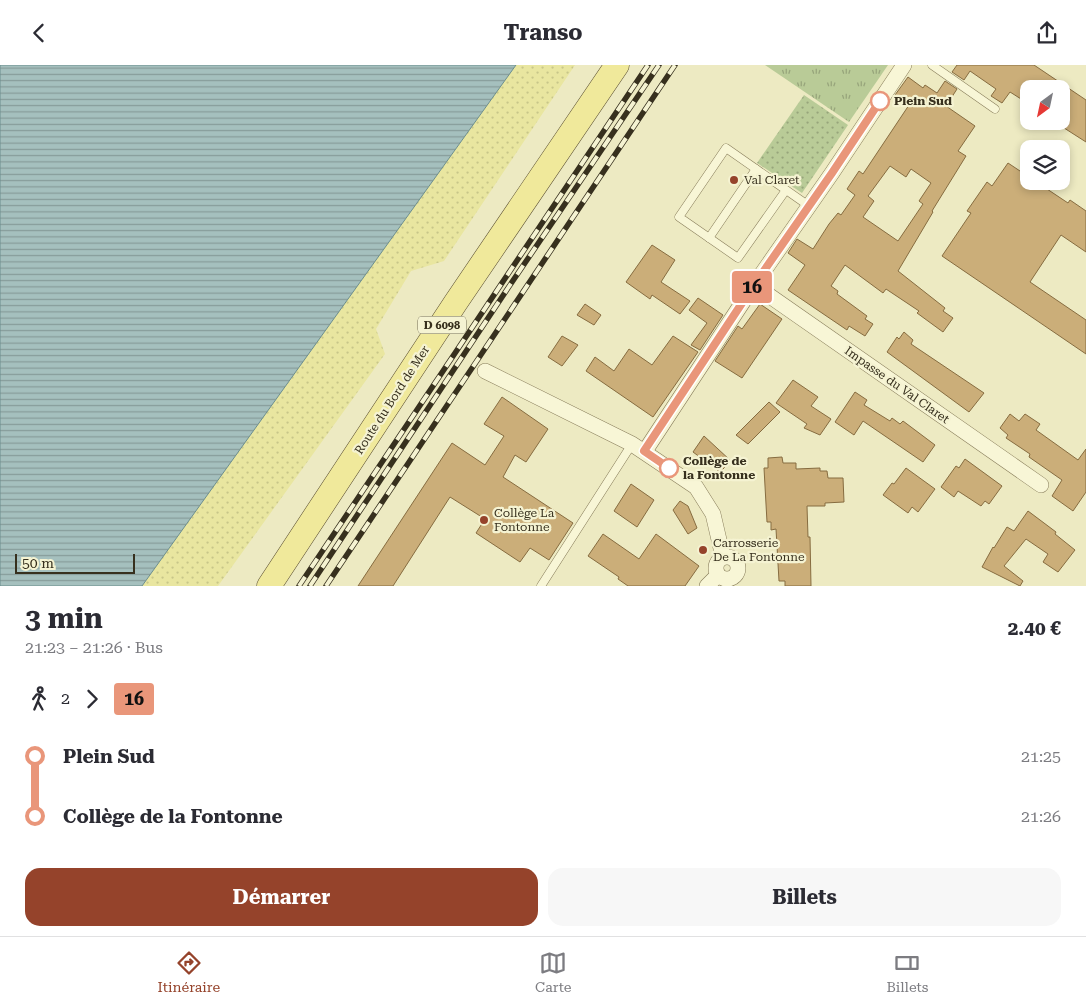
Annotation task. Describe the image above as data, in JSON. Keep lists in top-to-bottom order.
{
  "streets": {
    "main road": ["D 6098", "Route du Bord de Mer"],
    "street": ["Impasse du Val Claret"]
  },
  "places": [
    "Plein Sud",
    "Val Claret",
    "Collège de la Fontonne",
    "Collège La Fontonne",
    "Carrosserie De La Fontonne"
  ],
  "lines": ["bus line 16"],
  "scale_bar": "50 m",
  "north": "bottom left",
  "page": {
    "header": "Transo",
    "on_map": "16",
    "scale": "50 m",
    "heading": ["3 min", "21:23 – 21:26 · Bus", "2.40 €"],
    "legs": ["2", "16"],
    "list": [
      {
        "name": "Plein Sud",
        "value": "21:25"
      },
      {
        "name": "Collège de la Fontonne",
        "value": "21:26"
      }
    ],
    "buttons": ["Démarrer", "Billets"],
    "tabs": ["Itinéraire", "Carte", "Billets"]
  }
}
